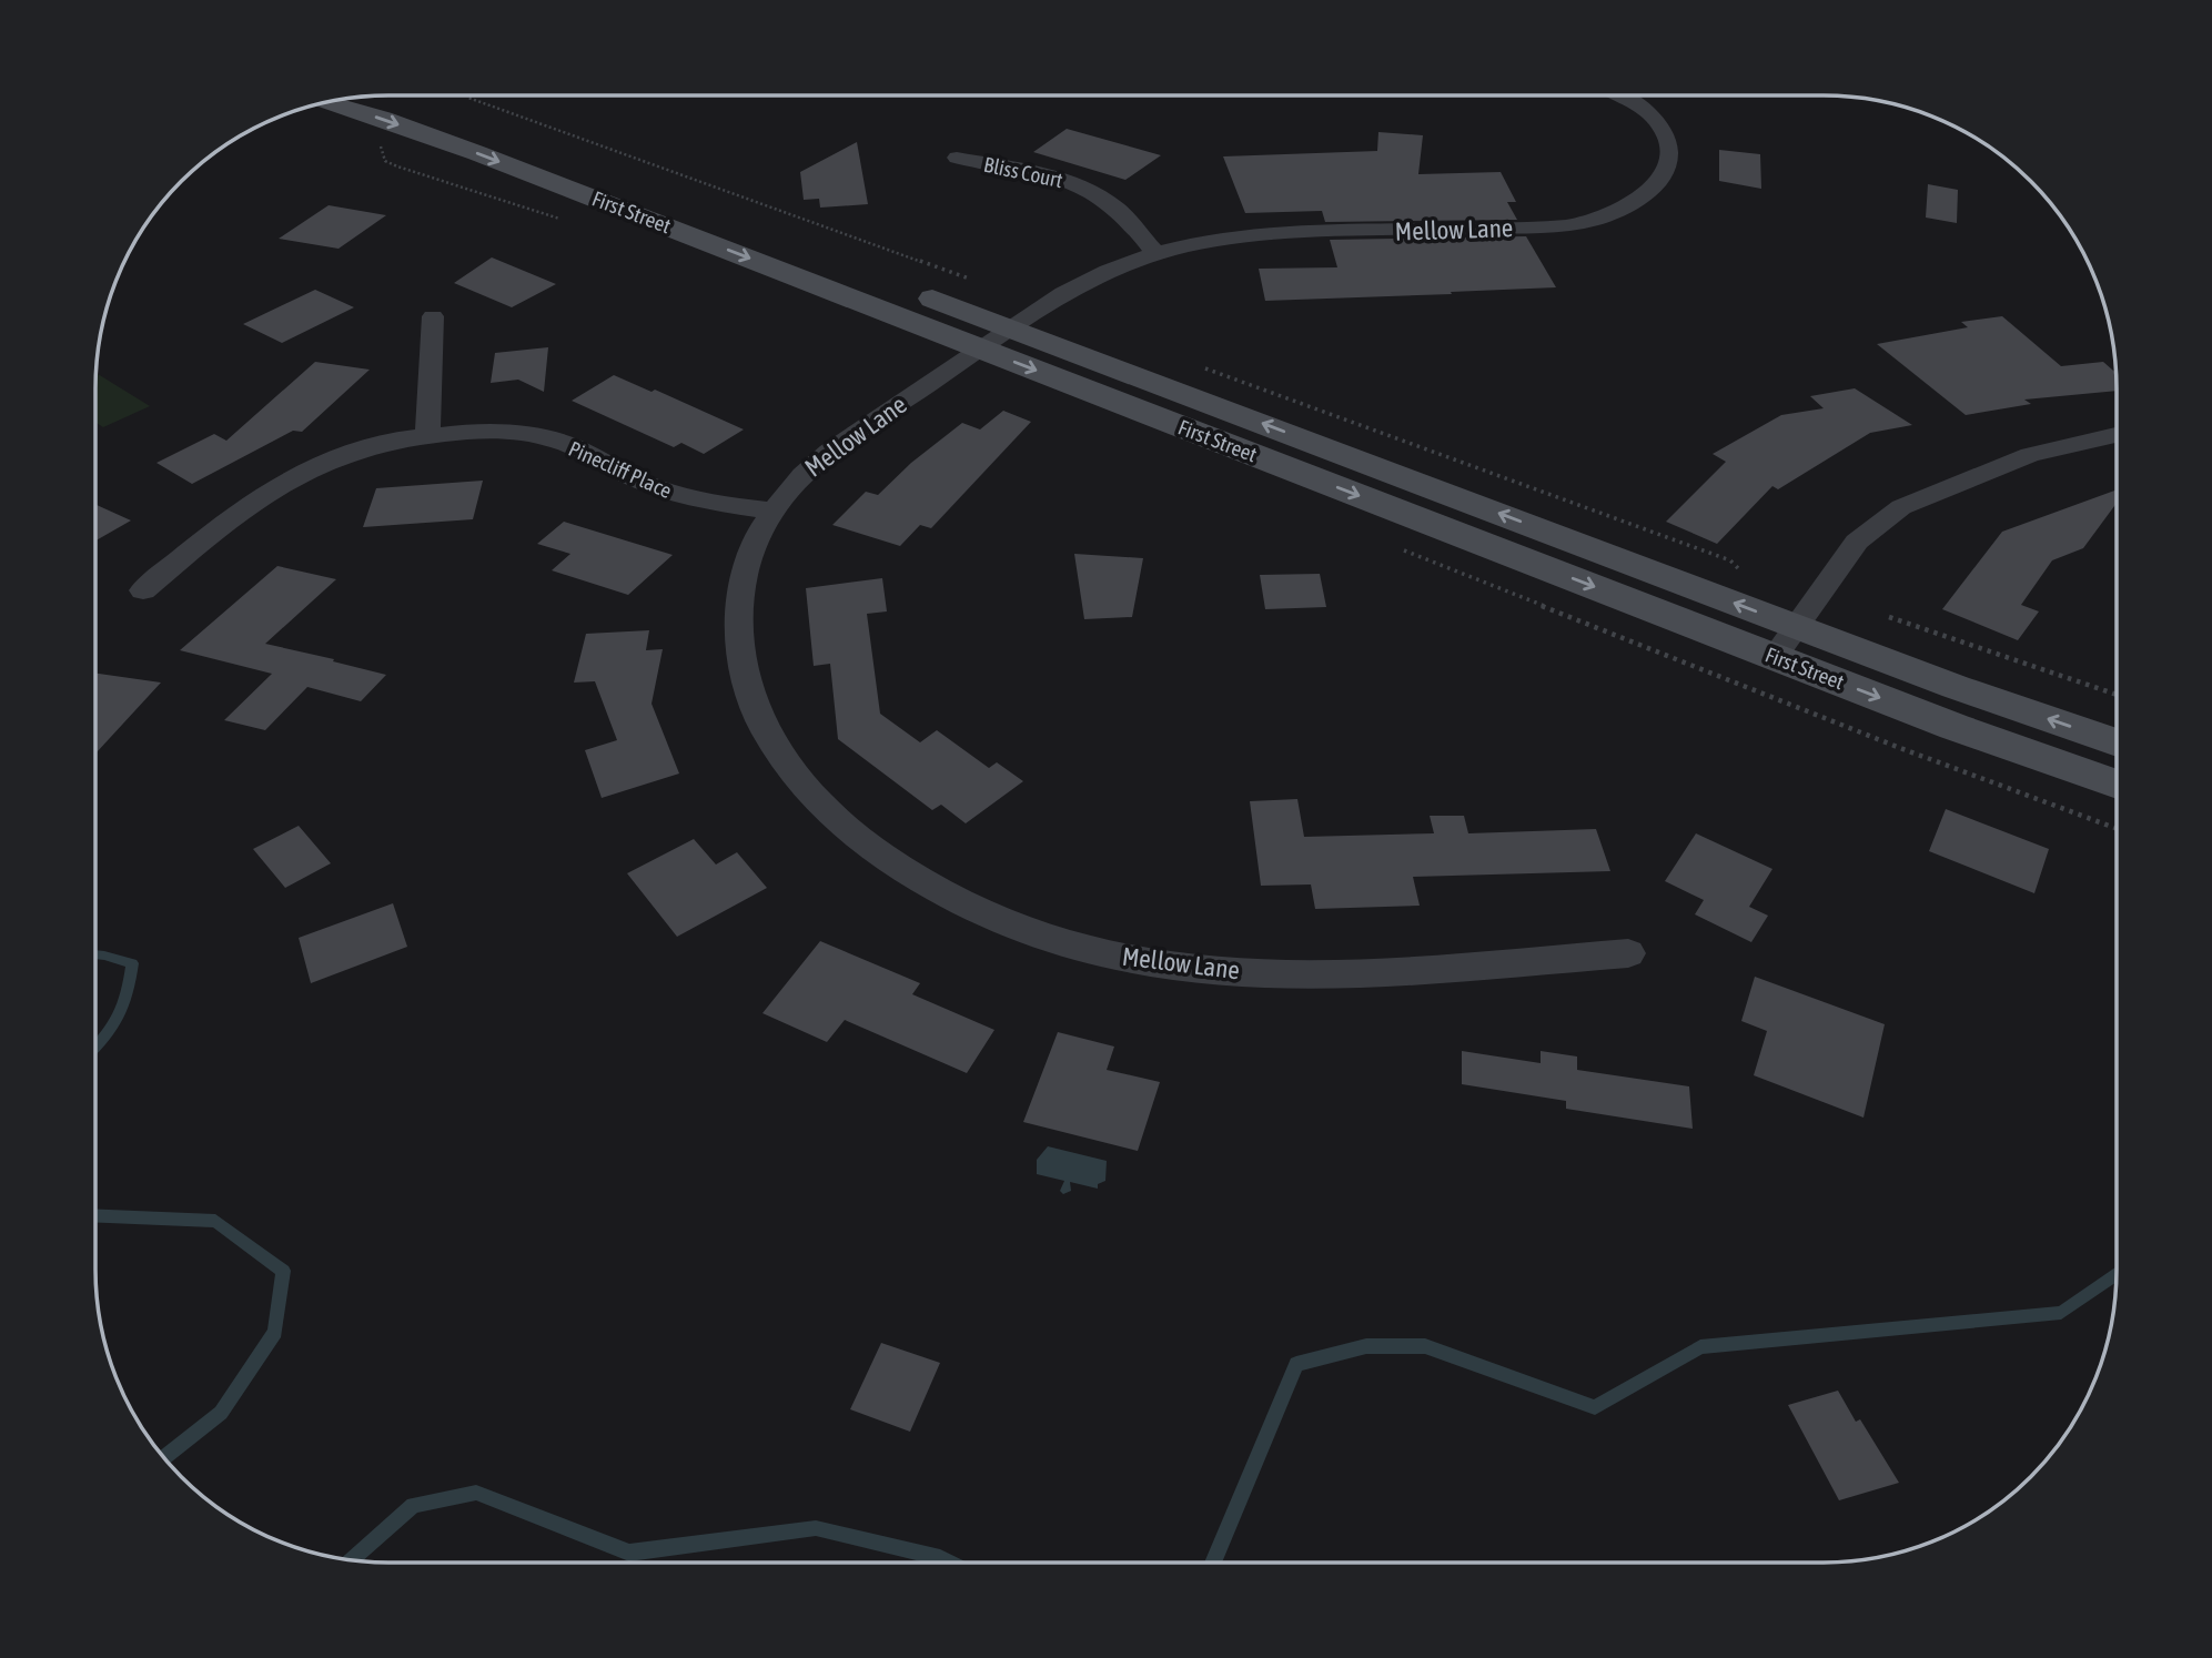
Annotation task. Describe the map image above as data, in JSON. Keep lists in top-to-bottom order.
{
  "streets": {
    "main road": ["First Street"],
    "street": ["Bliss Court", "Mellow Lane", "Pinecliff Place"]
  },
  "crossings": [
    ["Bliss Court", "Mellow Lane"],
    ["First Street", "Mellow Lane"],
    ["Mellow Lane", "Pinecliff Place"]
  ]
}
